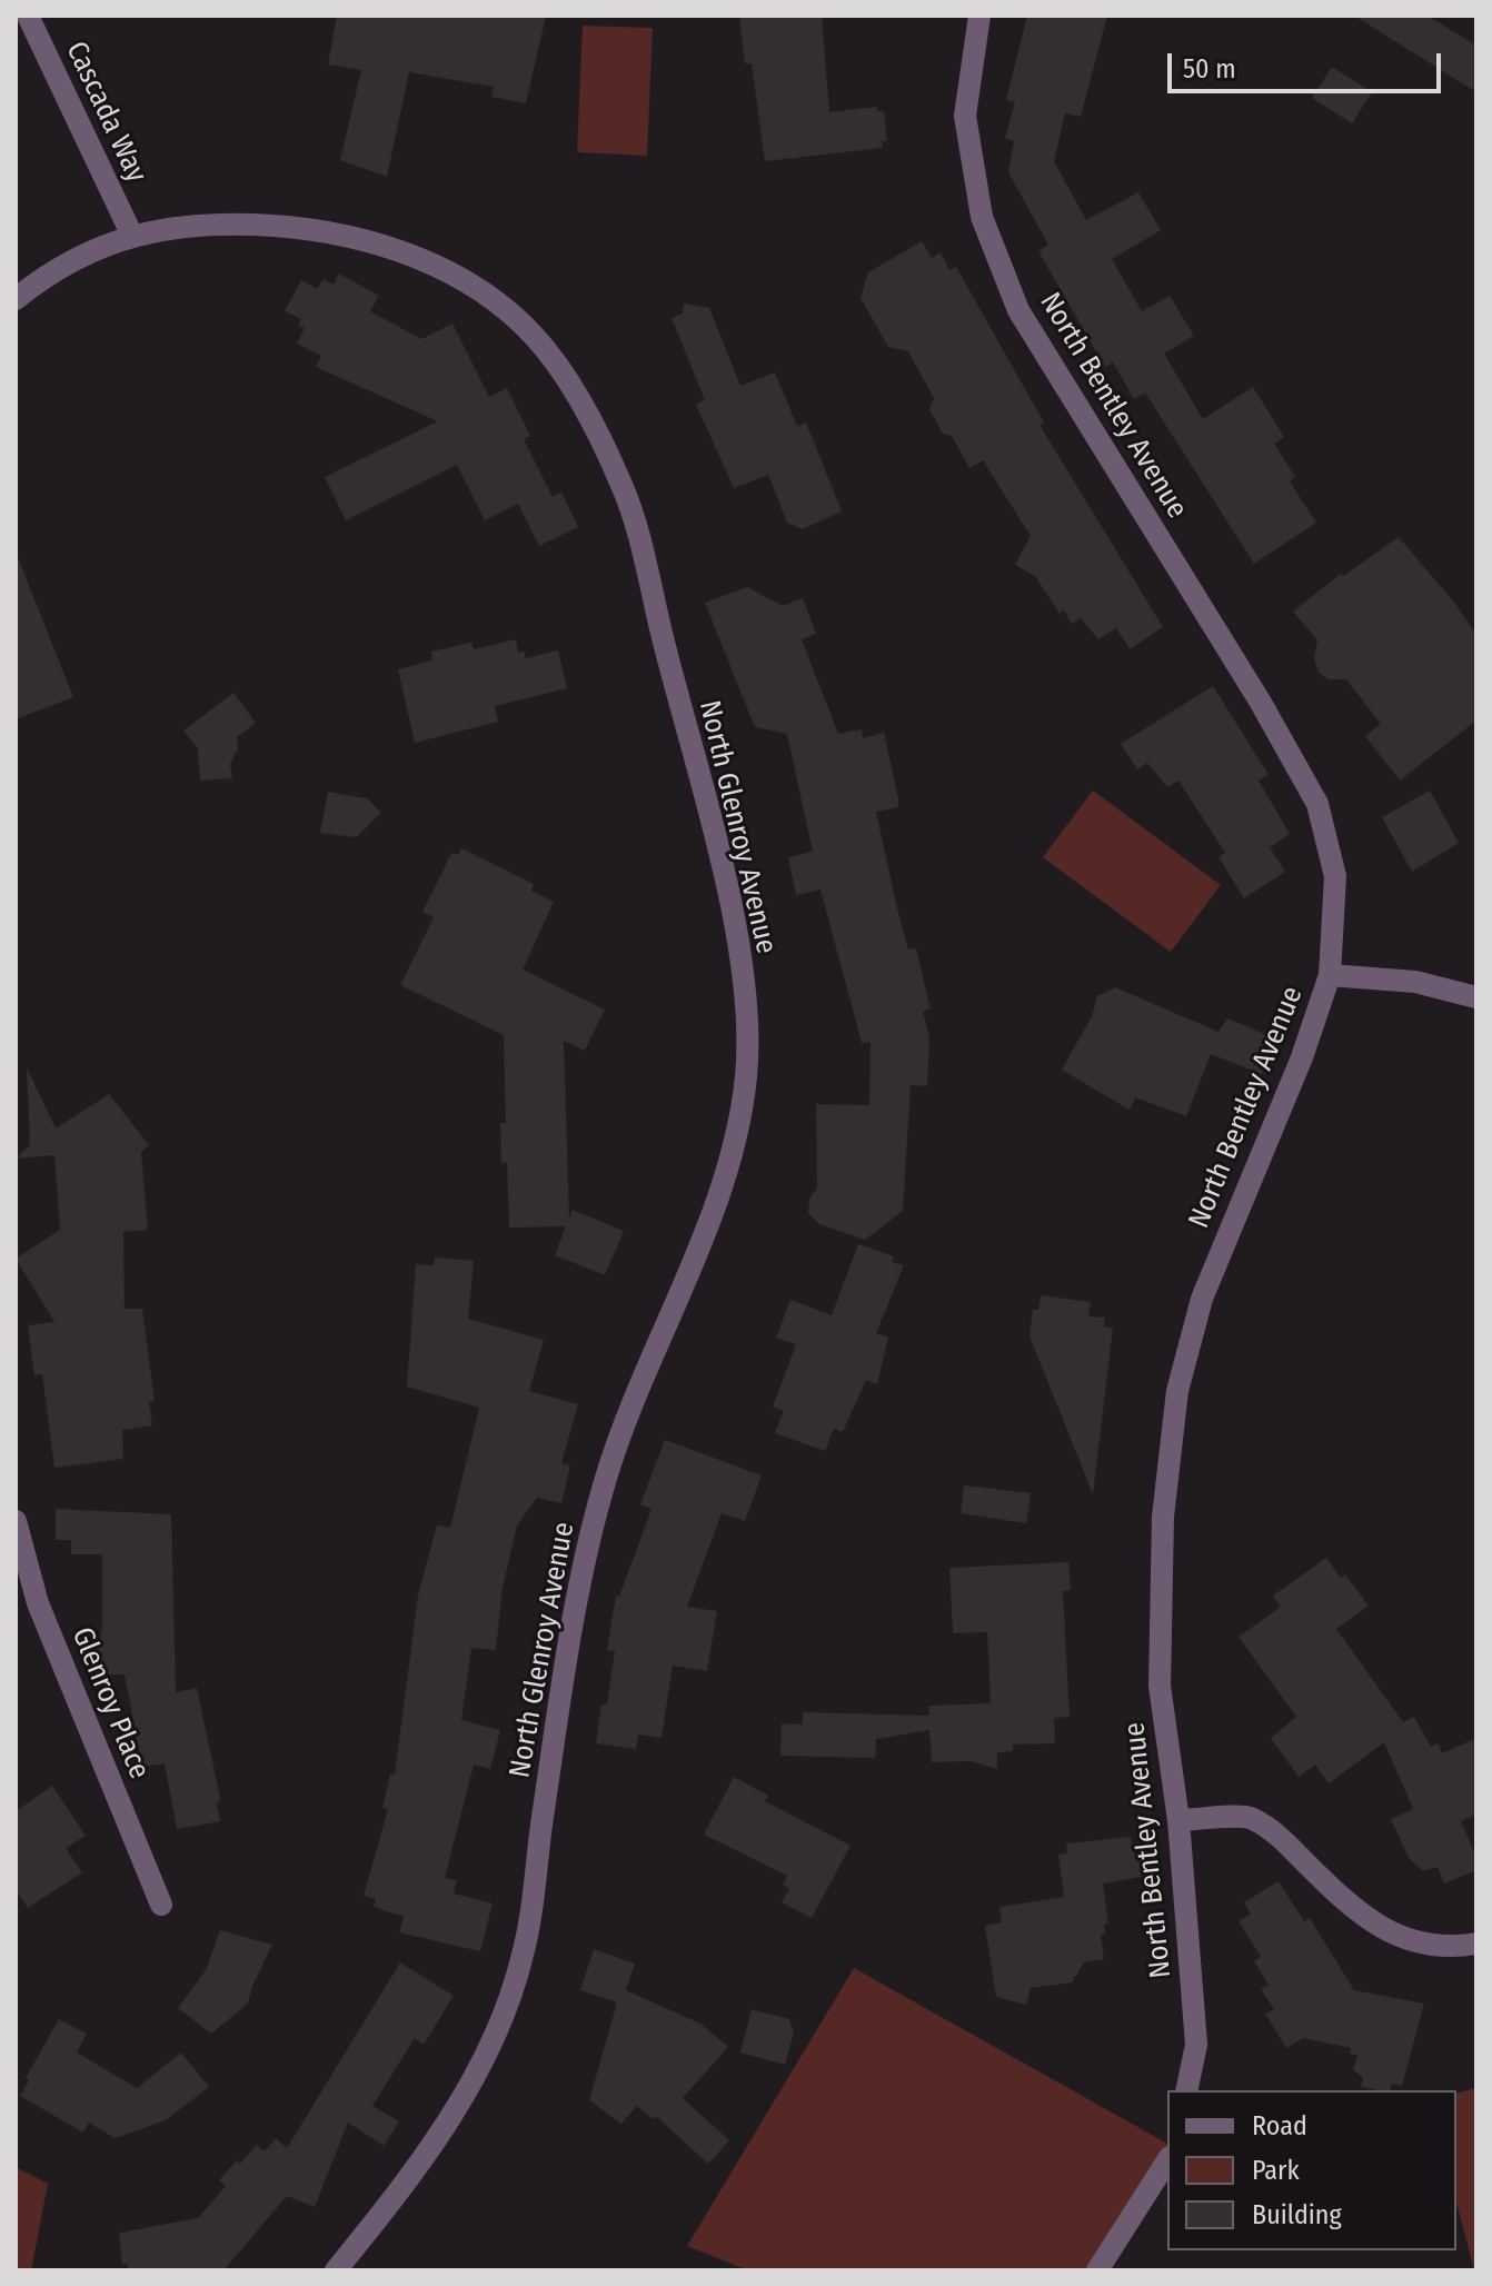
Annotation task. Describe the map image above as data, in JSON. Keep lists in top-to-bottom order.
{
  "streets": {
    "street": [
      "Cascada Way",
      "North Bentley Avenue",
      "North Glenroy Avenue",
      "Glenroy Place"
    ]
  },
  "crossings": [
    ["Cascada Way", "North Glenroy Avenue"]
  ],
  "legend": ["Road", "Park", "Building"],
  "scale_bar": "50 m"
}
